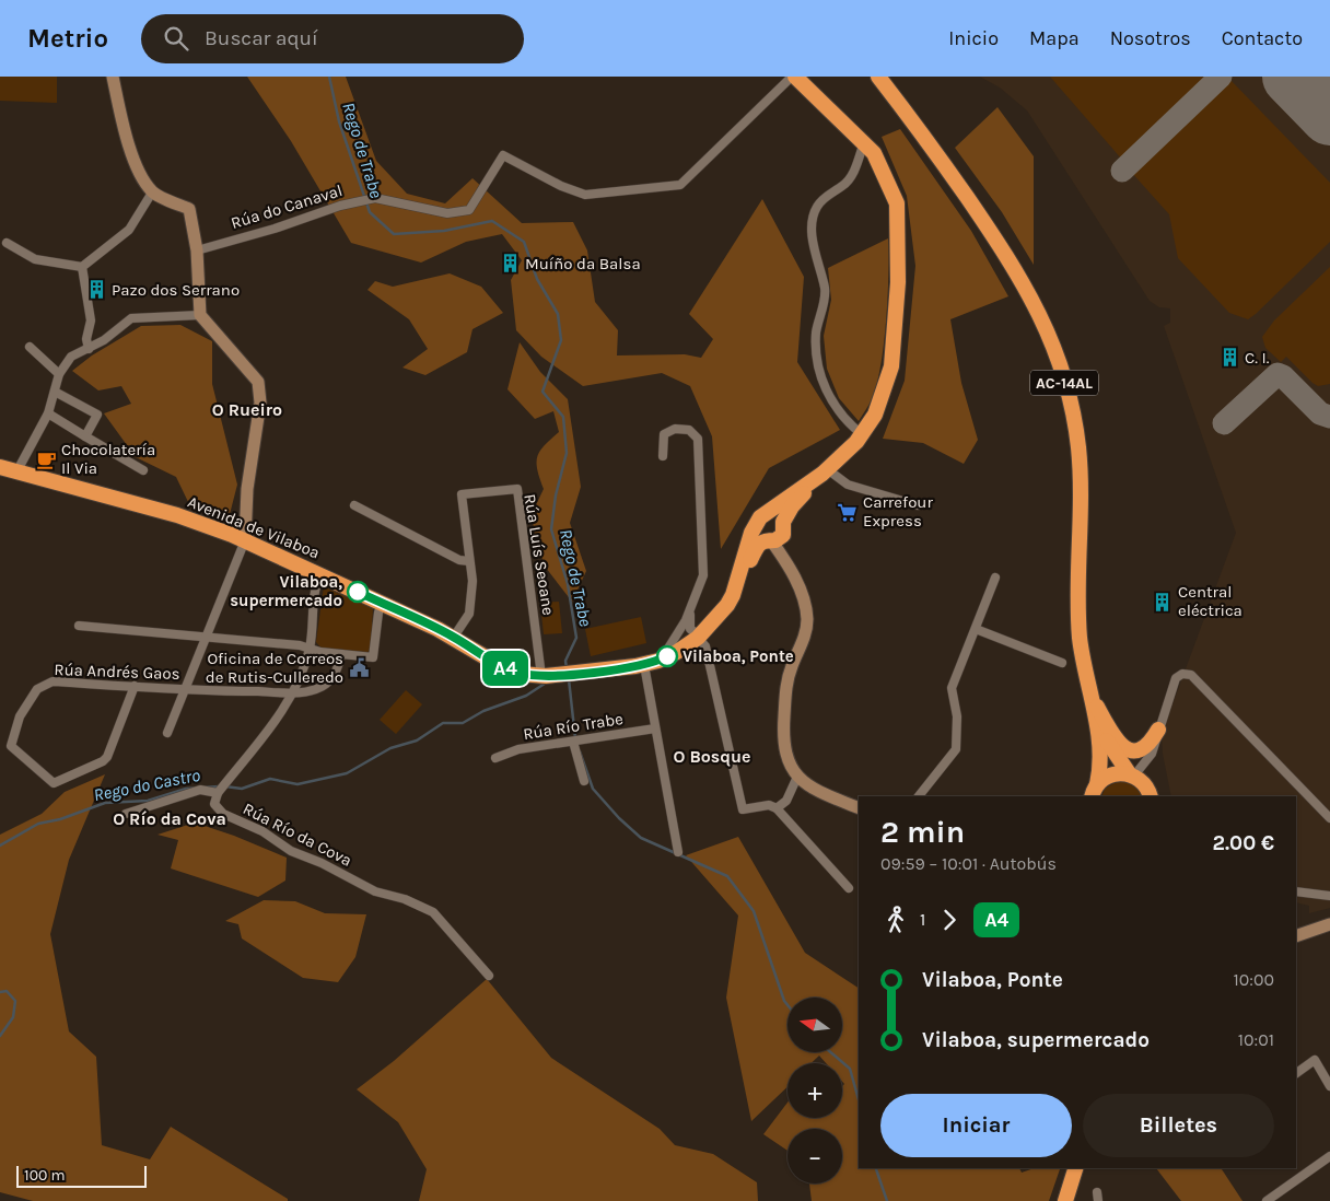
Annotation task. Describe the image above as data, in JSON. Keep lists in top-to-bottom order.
{
  "streets": {
    "highway": ["AC-14AL", "Avenida de Vilaboa"],
    "street": [
      "Rúa do Canaval",
      "Rúa Luís Seoane",
      "Rúa Andrés Gaos",
      "Rúa Río Trabe",
      "Rúa Río da Cova"
    ]
  },
  "crossings": [
    ["Avenida de Vilaboa", "Rúa Luís Seoane"]
  ],
  "districts": ["O Rueiro", "O Bosque", "O Río da Cova"],
  "water": ["Rego de Trabe", "Rego do Castro"],
  "places": {
    "building": [
      "Muíño da Balsa",
      "Pazo dos Serrano",
      "C. I.",
      "Central eléctrica"
    ],
    "cafe": ["Chocolatería Il Via"],
    "supermarket": ["Carrefour Express"],
    "other": ["Vilaboa, supermercado", "Vilaboa, Ponte"],
    "public building": ["Oficina de Correos de Rutis-Culleredo"]
  },
  "lines": ["bus line A4"],
  "scale_bar": "100 m",
  "north": "left",
  "page": {
    "header": "Metrio",
    "search": "Buscar aquí",
    "nav": [
      "Inicio",
      "Mapa",
      "Nosotros",
      "Contacto"
    ],
    "on_map": "A4",
    "heading": ["2 min", "09:59 – 10:01 · Autobús", "2.00 €"],
    "legs": ["1", "A4"],
    "list": [
      {
        "name": "Vilaboa, Ponte",
        "value": "10:00"
      },
      {
        "name": "Vilaboa, supermercado",
        "value": "10:01"
      }
    ],
    "map_buttons": ["+", "−"],
    "buttons": ["Iniciar", "Billetes"],
    "scale": "100 m"
  }
}
